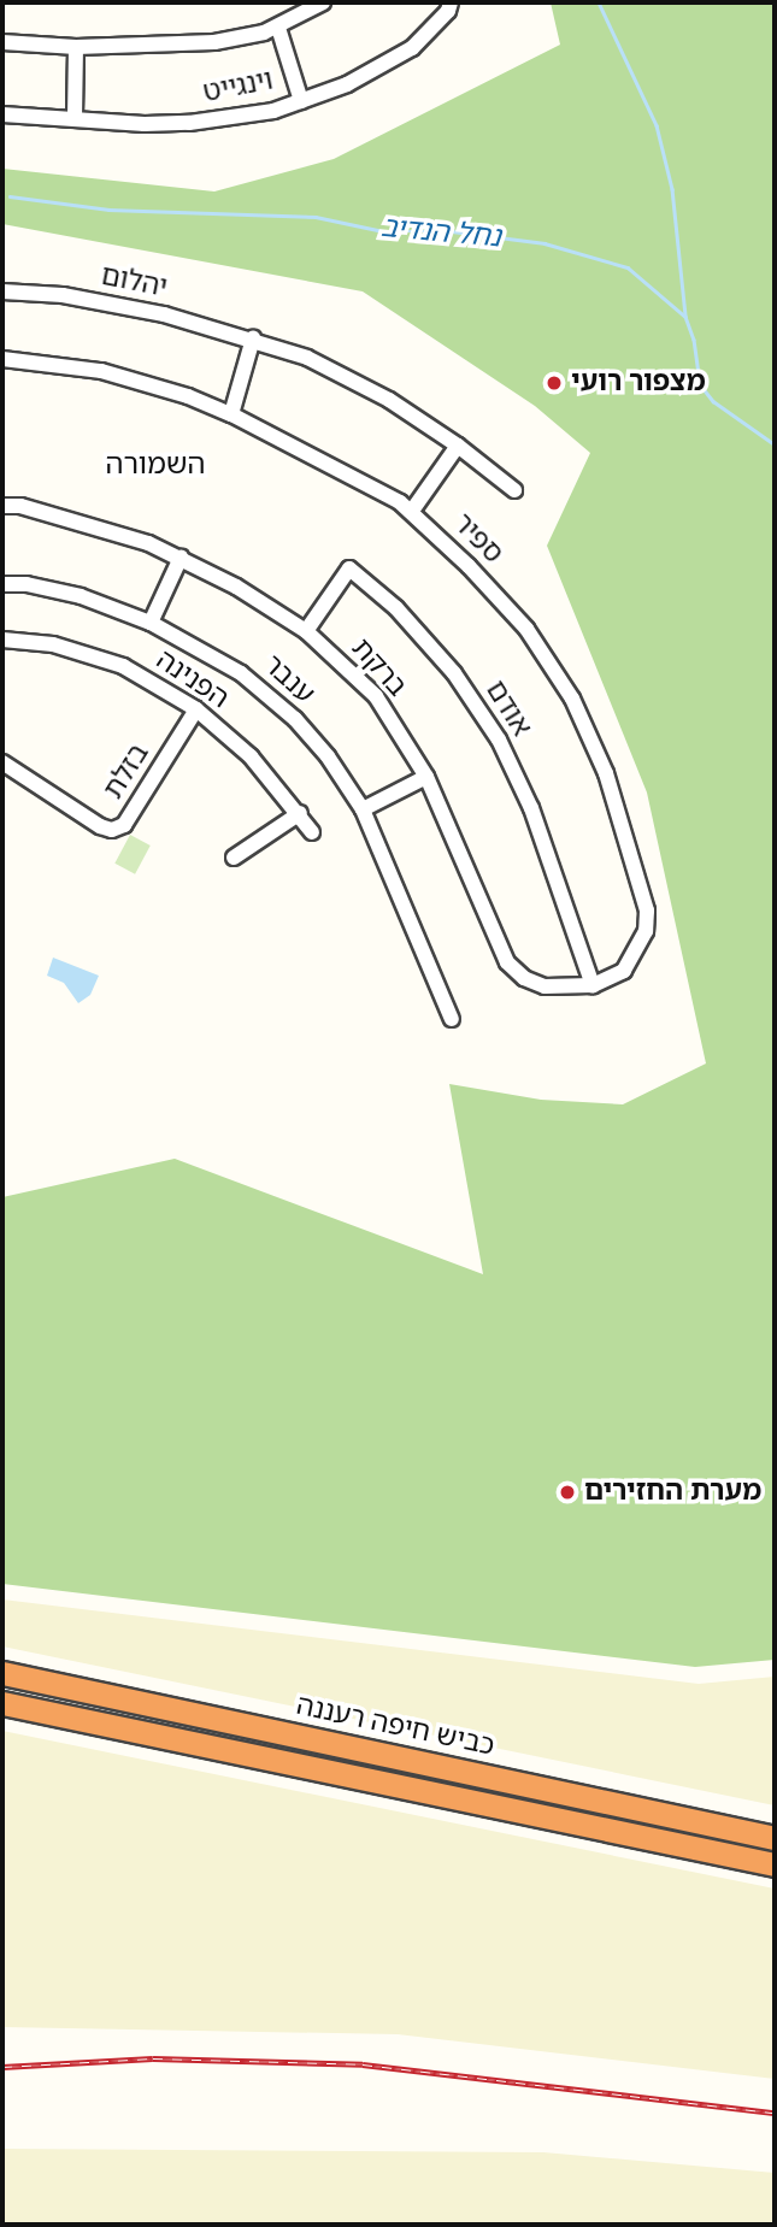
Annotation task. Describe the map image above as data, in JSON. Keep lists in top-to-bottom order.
{
  "streets": {
    "highway": ["כביש חיפה רעננה"],
    "street": [
      "וינגייט",
      "יהלום",
      "ספיר",
      "ברקת",
      "הפנינה",
      "ענבר",
      "אודם",
      "בזלת"
    ]
  },
  "crossings": [
    ["ספיר", "ברקת"],
    ["ספיר", "אודם"],
    ["ברקת", "אודם"],
    ["הפנינה", "בזלת"]
  ],
  "districts": ["השמורה"],
  "water": ["נחל הנדיב"],
  "places": ["מצפור רועי", "מערת החזירים"]
}
